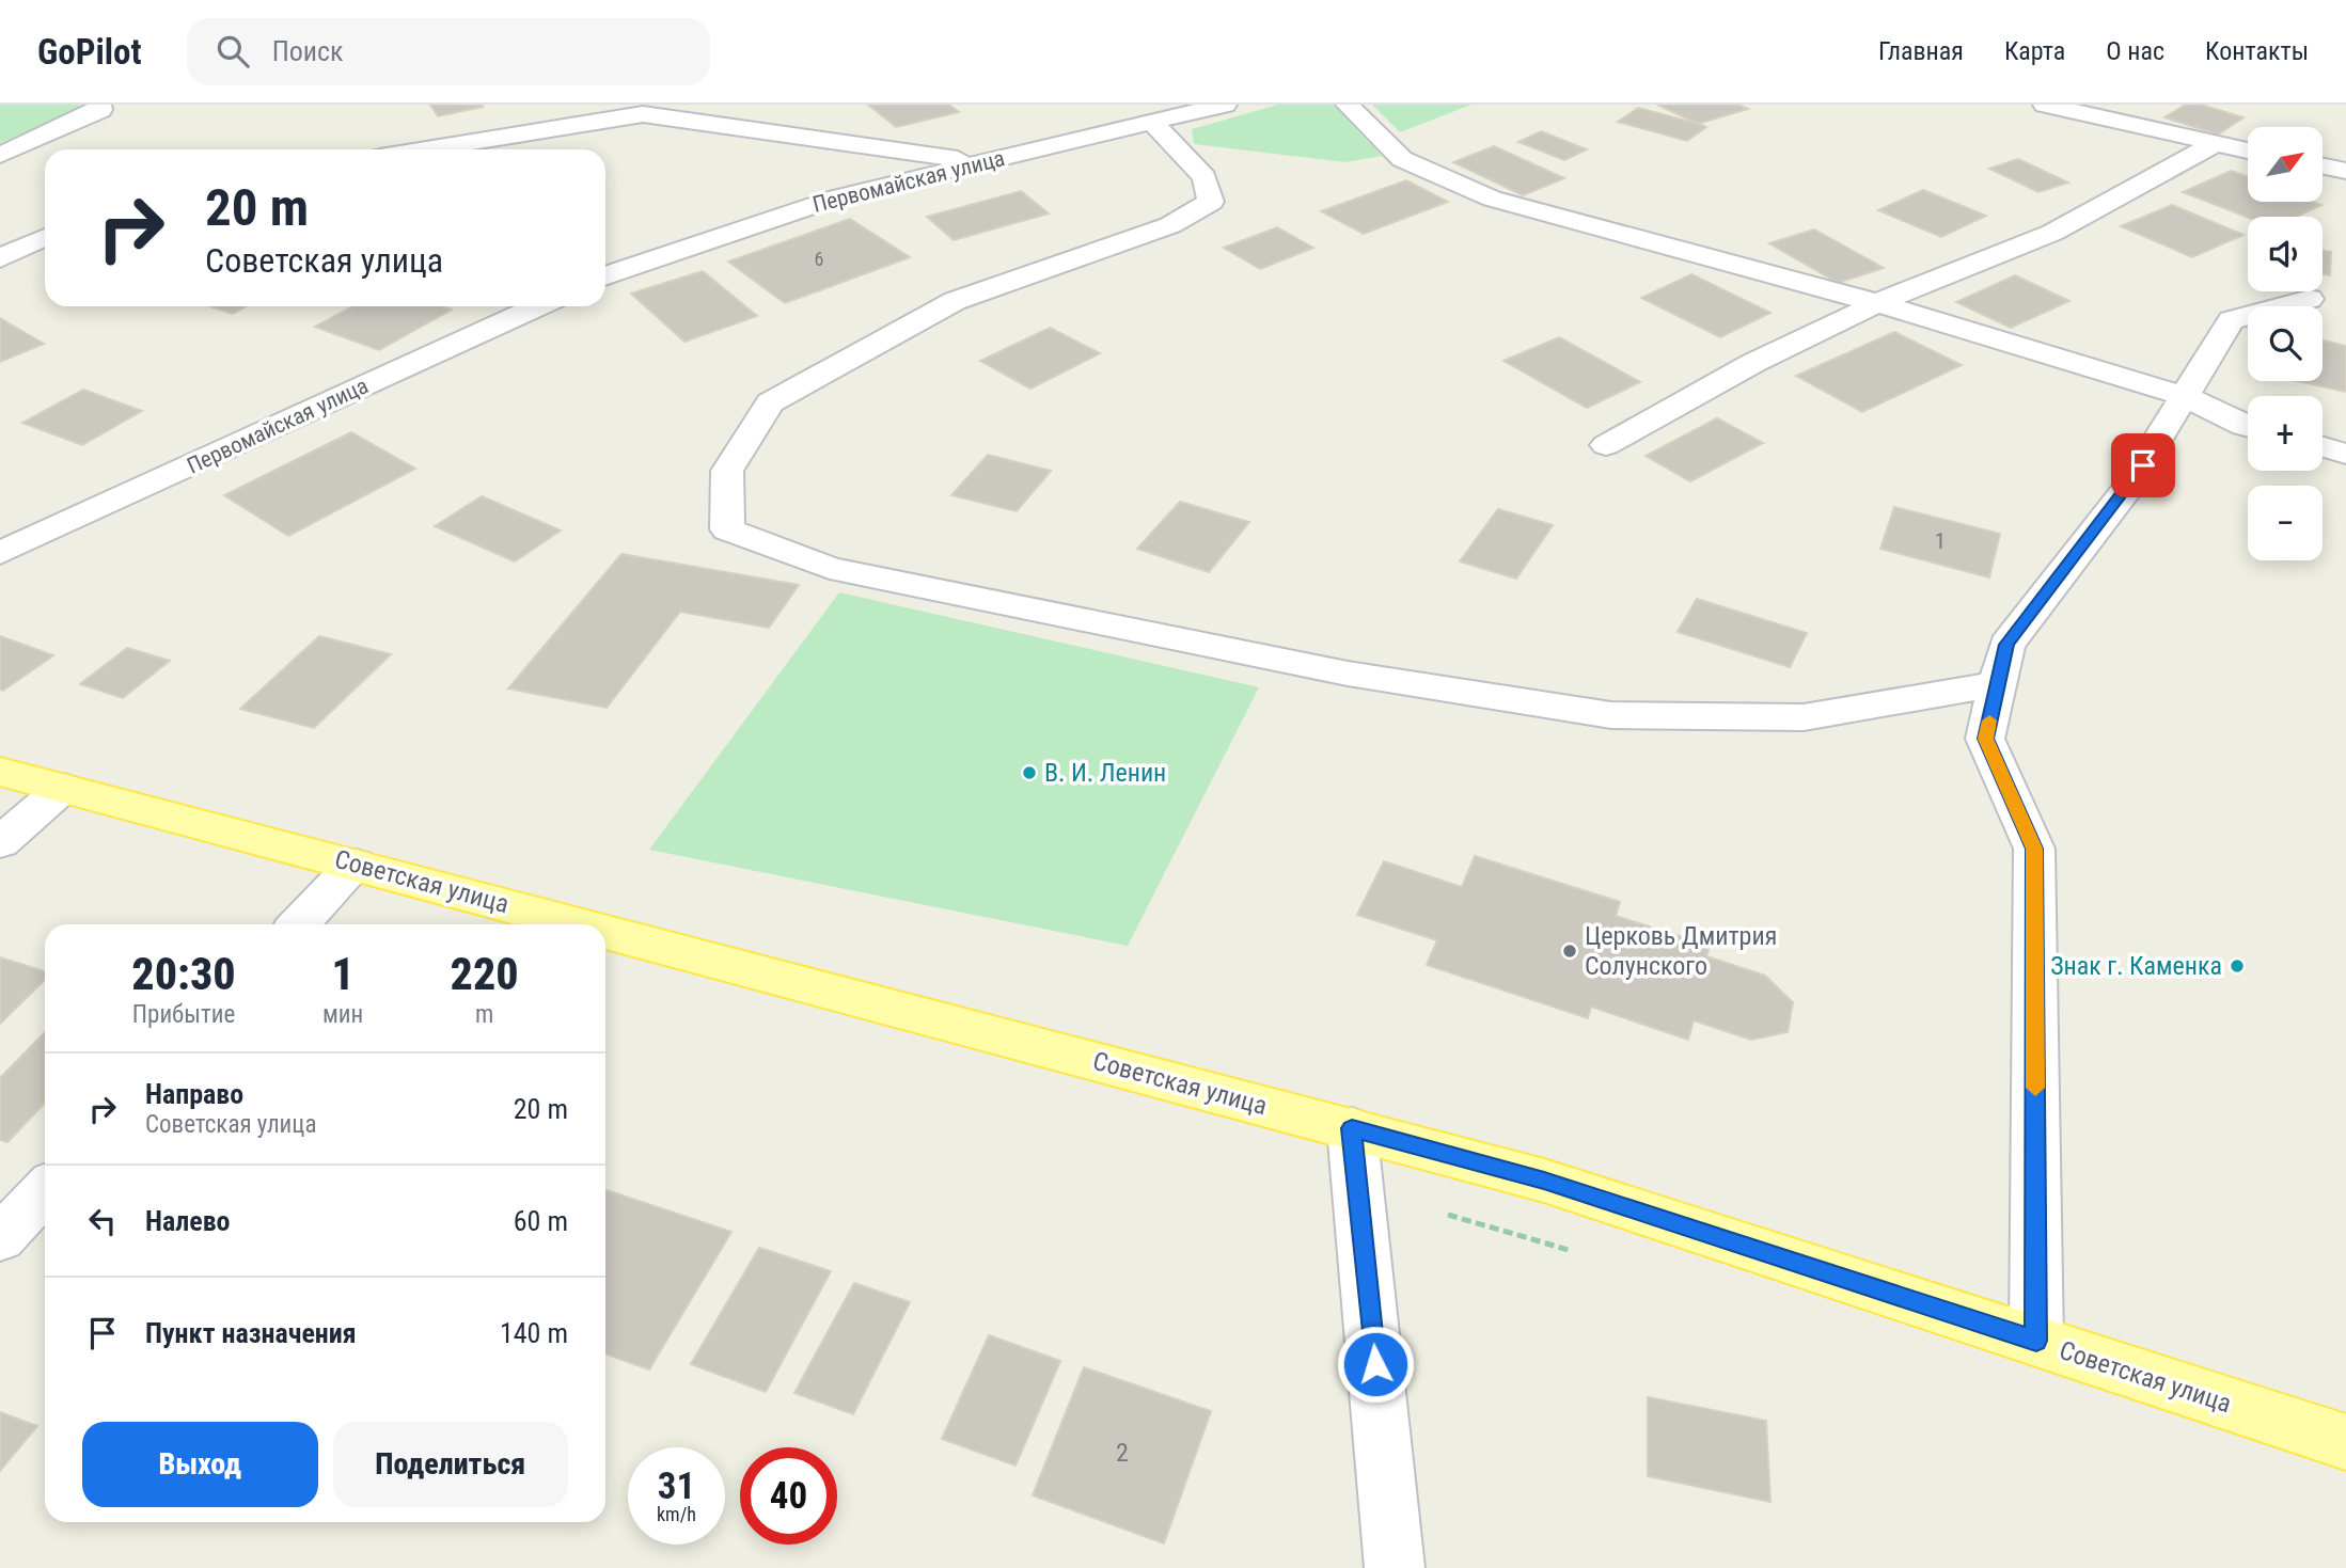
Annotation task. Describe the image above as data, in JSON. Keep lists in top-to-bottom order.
{
  "streets": {
    "main road": ["Советская улица"],
    "street": ["Первомайская улица"]
  },
  "places": ["В. И. Ленин", "Церковь Дмитрия Солунского", "Знак г. Каменка"],
  "house_numbers": ["6", "1", "2"],
  "north": "top right",
  "page": {
    "header": "GoPilot",
    "search": "Поиск",
    "nav": [
      "Главная",
      "Карта",
      "О нас",
      "Контакты"
    ],
    "map_buttons": ["+", "−"],
    "turn": ["20 m", "Советская улица"],
    "eta": [
      "20:30",
      "Прибытие",
      "1",
      "мин",
      "220",
      "m"
    ],
    "list": [
      {
        "name": "Направо",
        "note": "Советская улица",
        "value": "20 m"
      },
      {
        "name": "Налево",
        "value": "60 m"
      },
      {
        "name": "Пункт назначения",
        "value": "140 m"
      }
    ],
    "buttons": ["Выход", "Поделиться"],
    "speed": "31 km/h",
    "limit": "40"
  }
}
